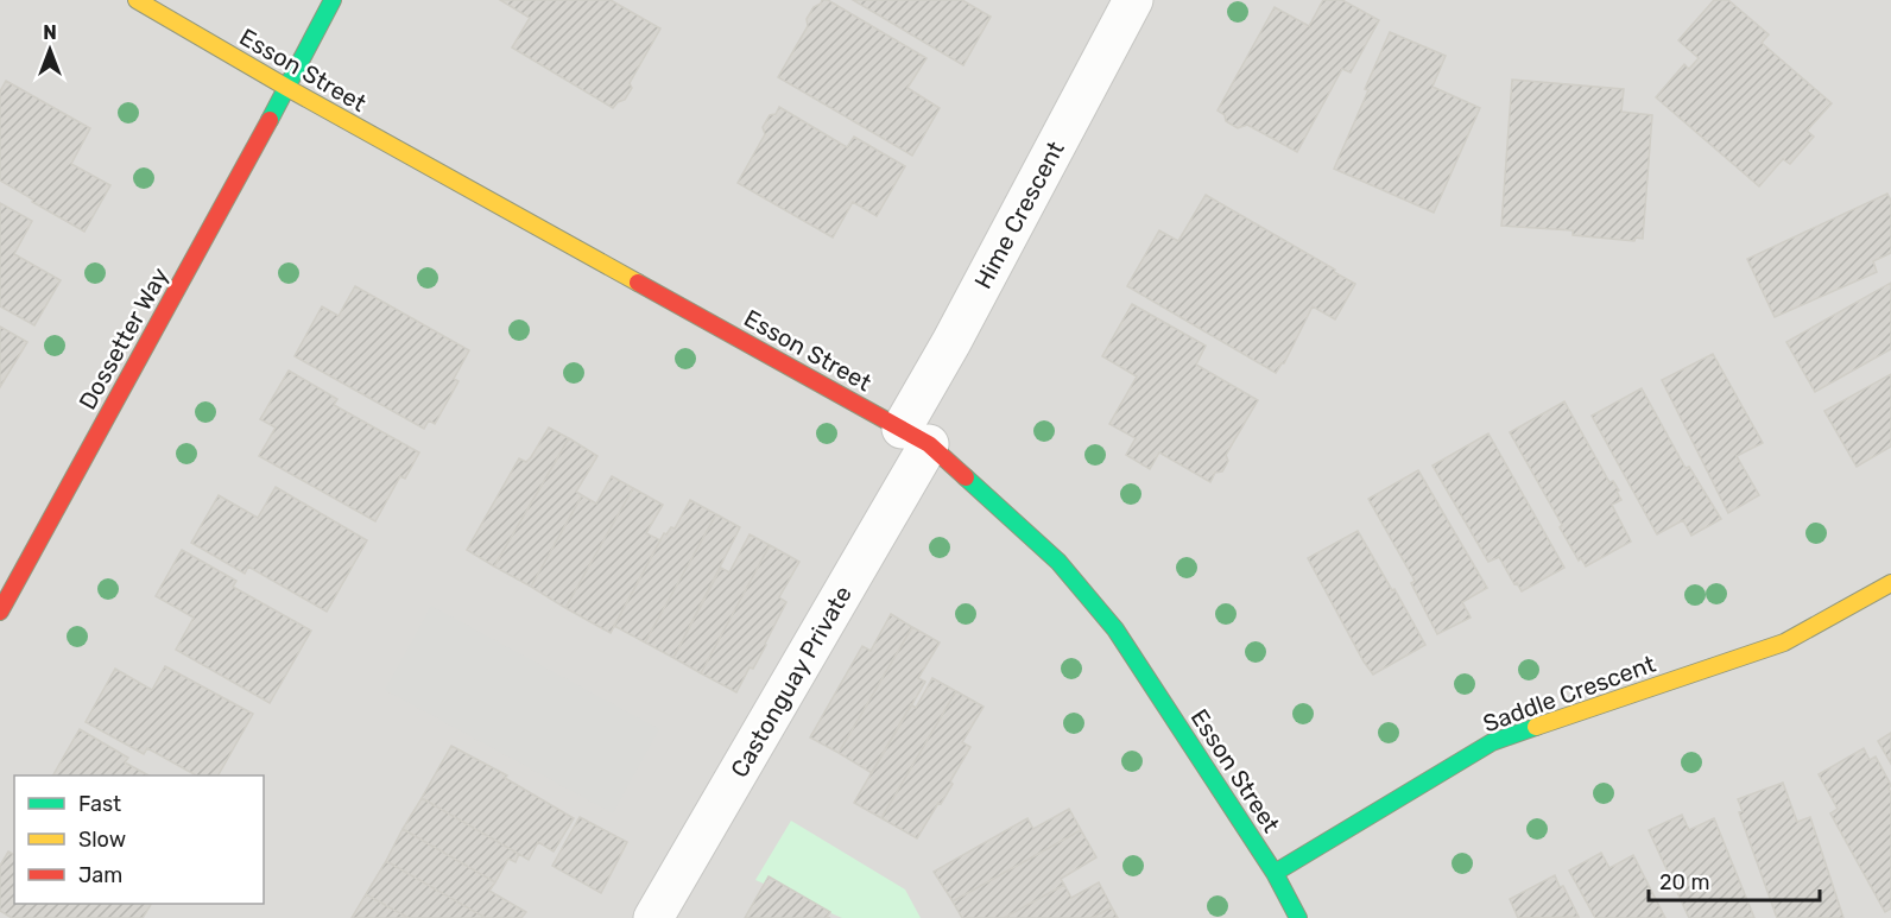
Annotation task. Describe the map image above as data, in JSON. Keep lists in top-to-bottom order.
{
  "streets": {
    "street": [
      "Esson Street",
      "Hime Crescent",
      "Dossetter Way",
      "Castonguay Private",
      "Saddle Crescent"
    ]
  },
  "crossings": [
    ["Esson Street", "Hime Crescent"],
    ["Esson Street", "Dossetter Way"],
    ["Esson Street", "Castonguay Private"],
    ["Esson Street", "Saddle Crescent"],
    ["Hime Crescent", "Castonguay Private"]
  ],
  "legend": ["Fast", "Slow", "Jam"],
  "scale_bar": "20 m",
  "north": "top"
}
